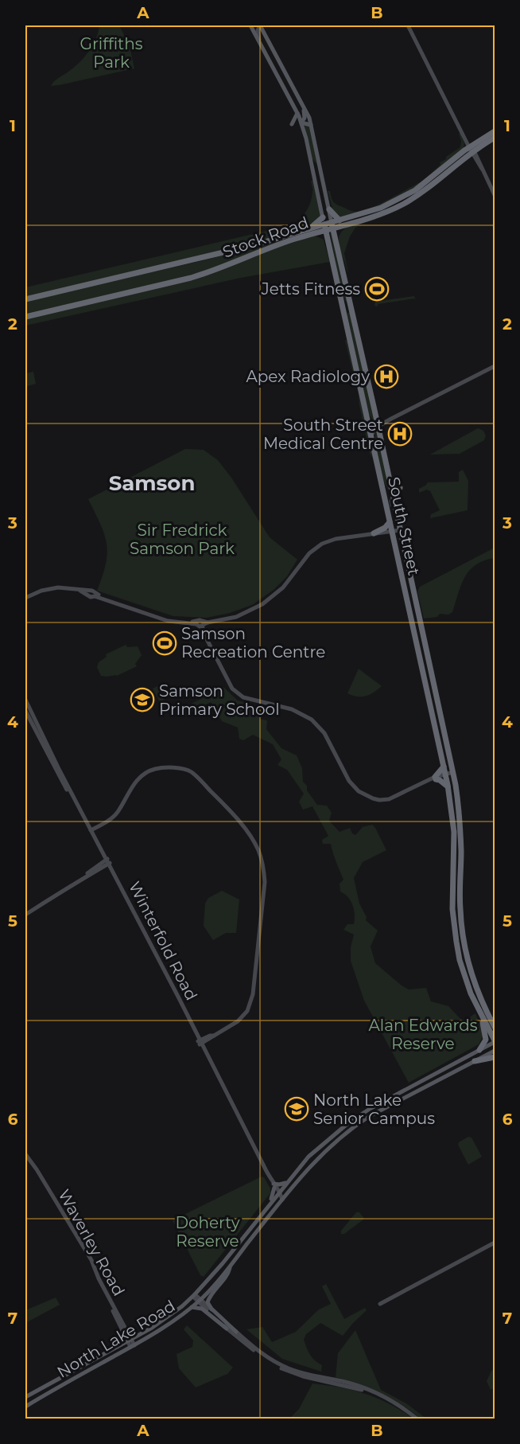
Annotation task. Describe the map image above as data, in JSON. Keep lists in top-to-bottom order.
{
  "streets": {
    "highway": ["Stock Road", "South Street"],
    "main road": ["North Lake Road"],
    "street": ["Winterfold Road", "Waverley Road"]
  },
  "crossings": [
    ["Stock Road", "South Street"],
    ["South Street", "North Lake Road"],
    ["Winterfold Road", "North Lake Road"],
    ["Waverley Road", "North Lake Road"]
  ],
  "districts": ["Samson"],
  "parks": [
    "Griffiths Park",
    "Sir Fredrick Samson Park",
    "Alan Edwards Reserve",
    "Doherty Reserve"
  ],
  "places": {
    "sports": ["Jetts Fitness", "Samson Recreation Centre"],
    "hospital": ["Apex Radiology", "South Street Medical Centre"],
    "school or university": ["Samson Primary School", "North Lake Senior Campus"]
  },
  "grid": {
    "columns": ["A", "B"],
    "rows": [
      "1",
      "2",
      "3",
      "4",
      "5",
      "6",
      "7"
    ]
  }
}
